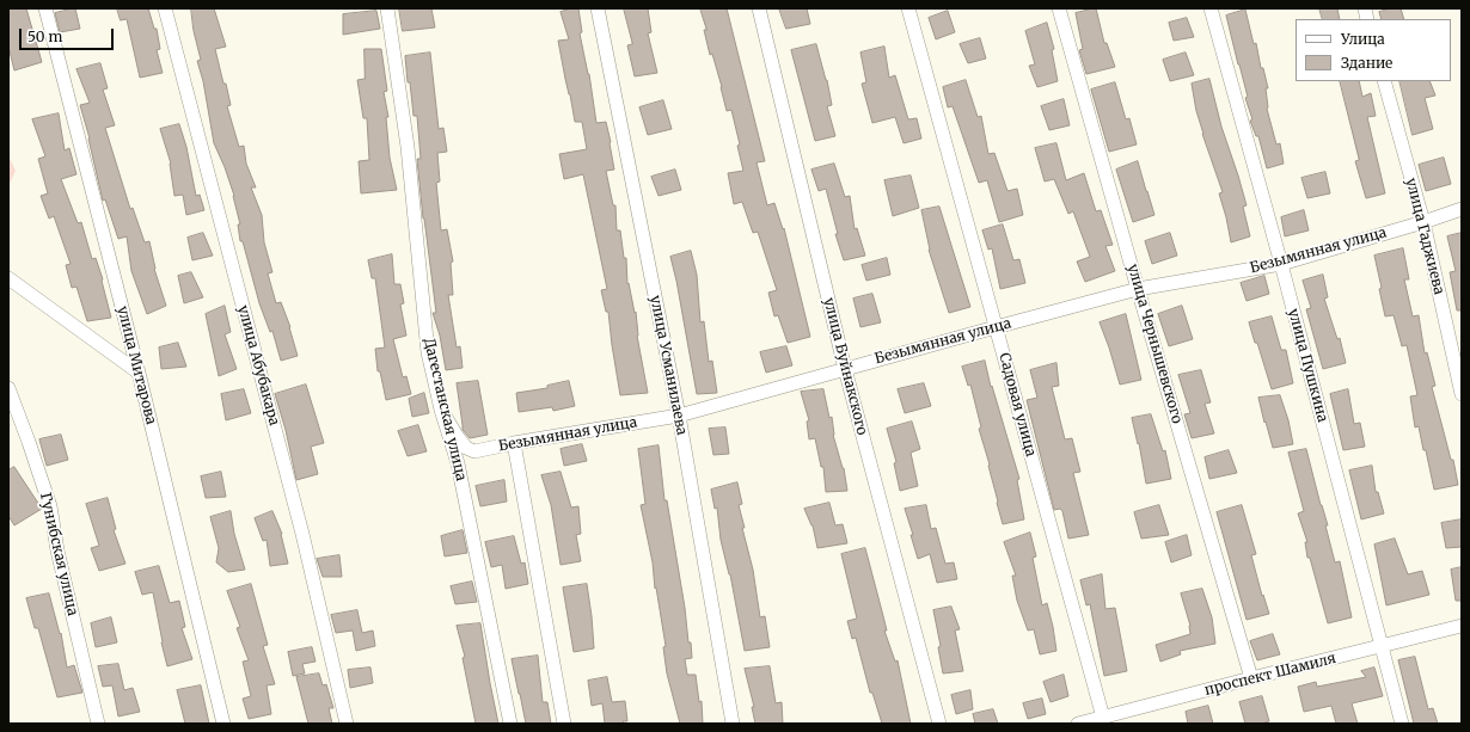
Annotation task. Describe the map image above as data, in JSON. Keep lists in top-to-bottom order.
{
  "streets": {
    "street": [
      "улица Гаджиева",
      "Безымянная улица",
      "улица Чернышевского",
      "улица Митарова",
      "улица Абубакара",
      "улица Усманилаева",
      "улица Пушкина",
      "улица Буйнакского",
      "Садовая улица",
      "Дагестанская улица",
      "Гунибская улица",
      "проспект Шамиля"
    ]
  },
  "crossings": [
    ["улица Гаджиева", "Безымянная улица"],
    ["Безымянная улица", "улица Чернышевского"],
    ["Безымянная улица", "улица Усманилаева"],
    ["Безымянная улица", "улица Пушкина"],
    ["Безымянная улица", "улица Буйнакского"],
    ["Безымянная улица", "Садовая улица"],
    ["Безымянная улица", "Дагестанская улица"],
    ["улица Чернышевского", "проспект Шамиля"],
    ["улица Пушкина", "проспект Шамиля"],
    ["Садовая улица", "проспект Шамиля"]
  ],
  "legend": ["Улица", "Здание"],
  "scale_bar": "50 m"
}
